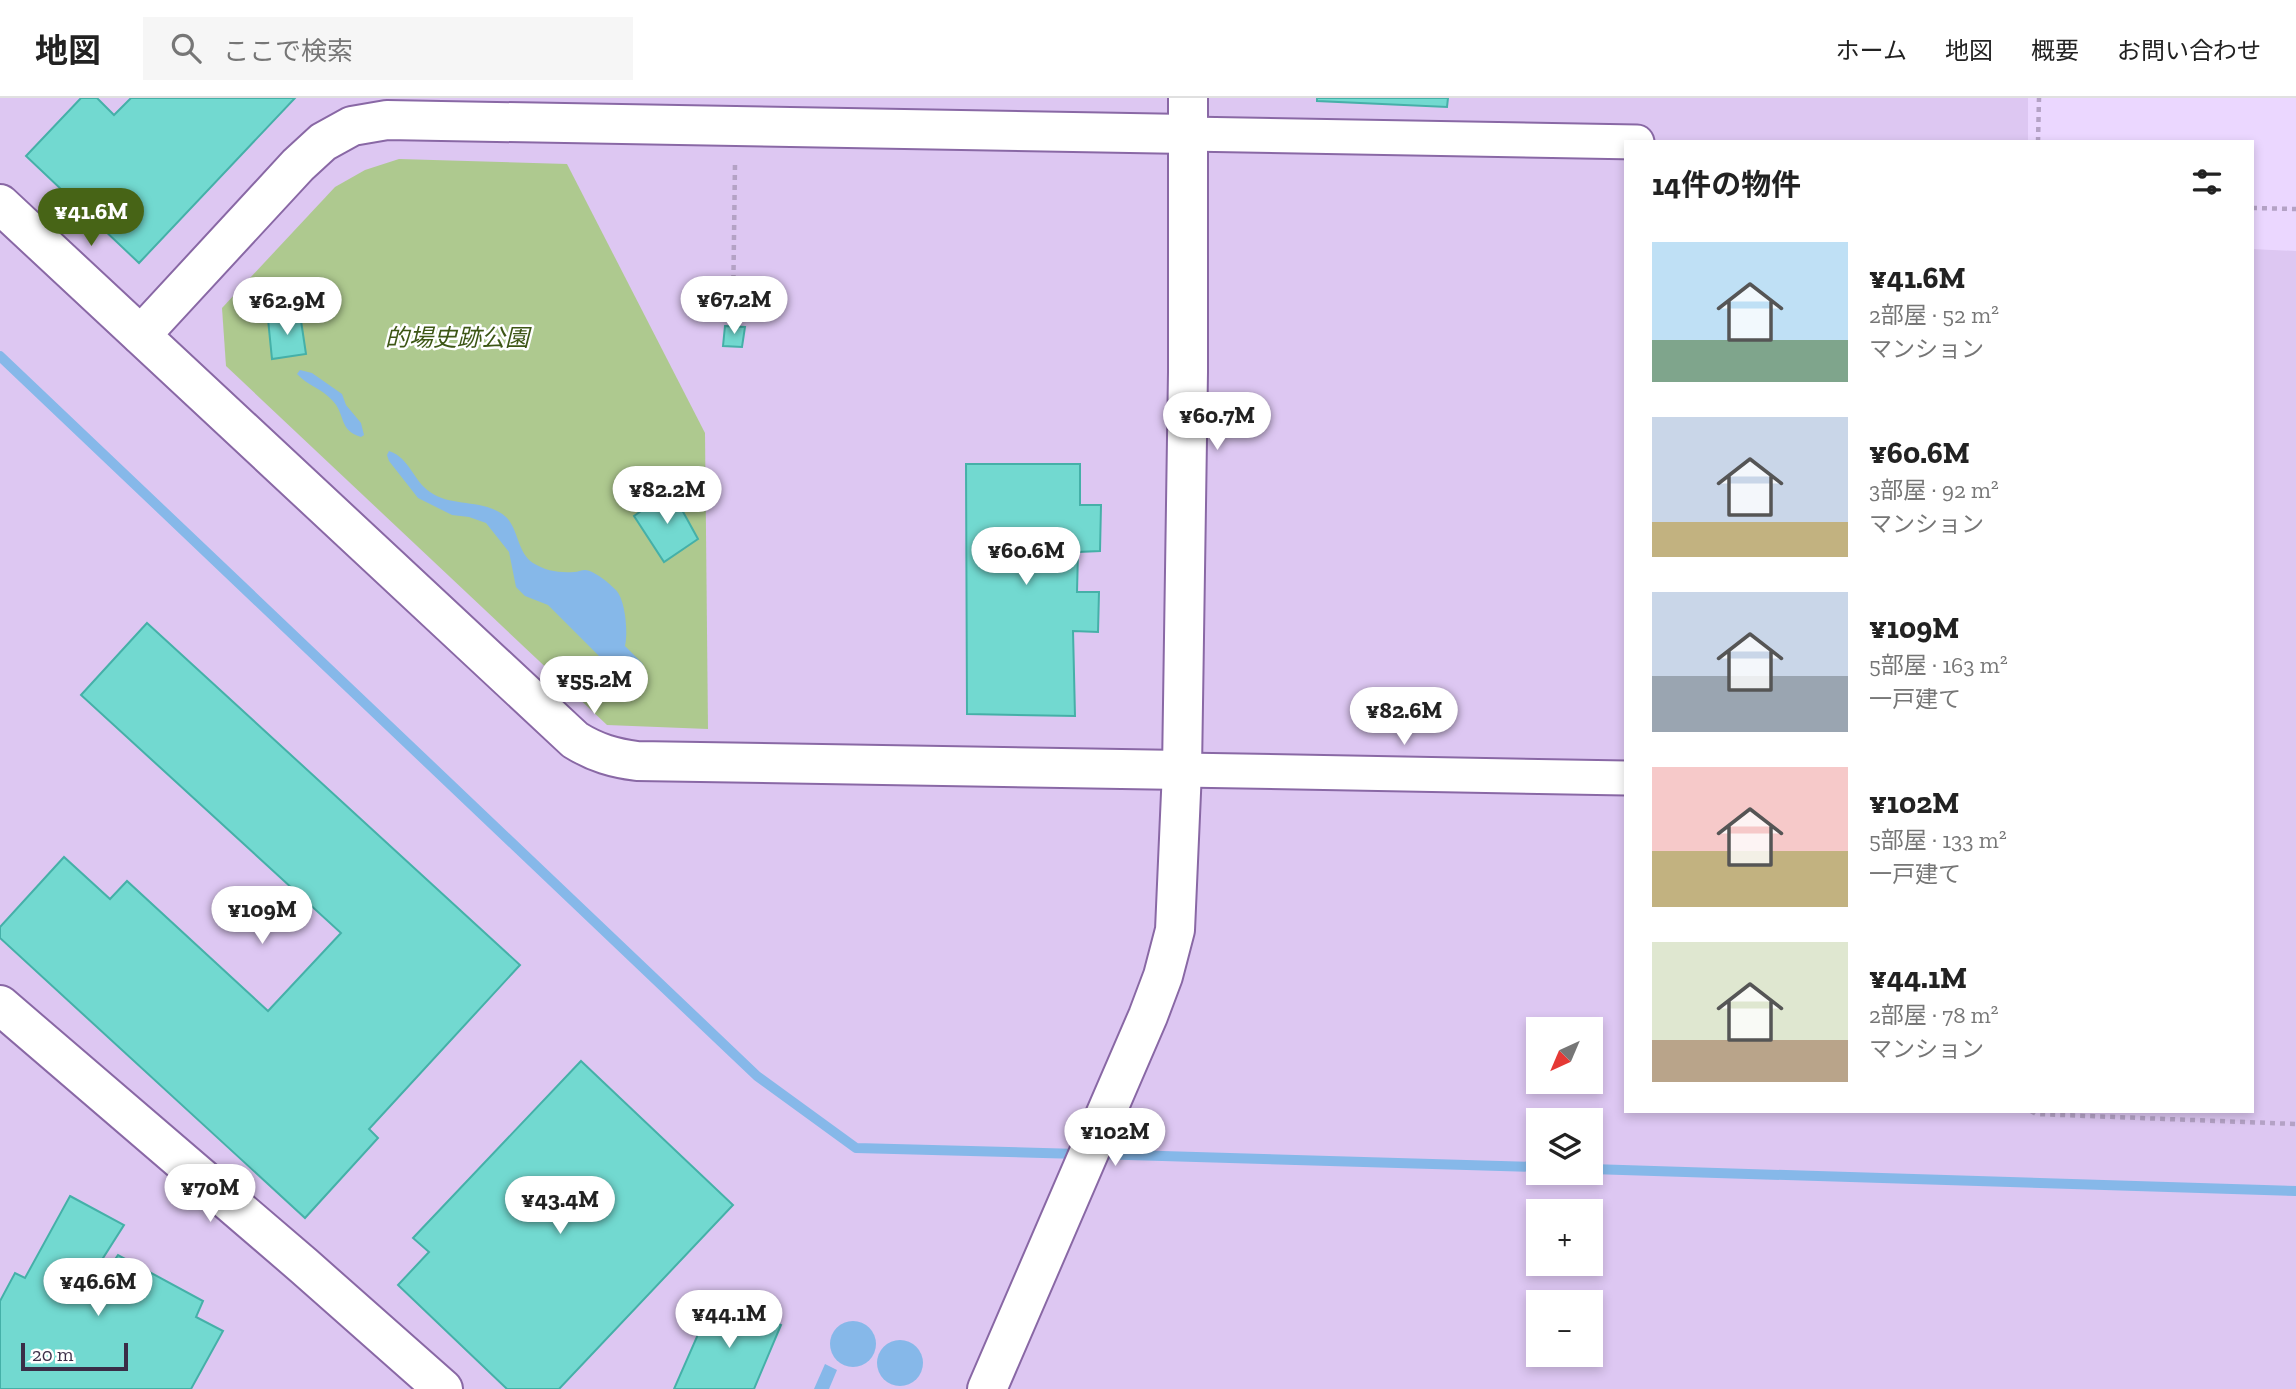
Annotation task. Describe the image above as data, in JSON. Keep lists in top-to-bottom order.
{
  "parks": ["的場史跡公園"],
  "scale_bar": "20 m",
  "north": "bottom left",
  "page": {
    "header": "地図",
    "search": "ここで検索",
    "nav": [
      "ホーム",
      "地図",
      "概要",
      "お問い合わせ"
    ],
    "heading": "14件の物件",
    "price": [
      "¥41.6M",
      "¥67.2M",
      "¥62.9M",
      "¥60.7M",
      "¥82.2M",
      "¥60.6M",
      "¥55.2M",
      "¥82.6M",
      "¥109M",
      "¥102M",
      "¥70M",
      "¥43.4M",
      "¥46.6M",
      "¥44.1M"
    ],
    "list": [
      {
        "name": "¥41.6M",
        "note": "2部屋 · 52 m² · マンション"
      },
      {
        "name": "¥60.6M",
        "note": "3部屋 · 92 m² · マンション"
      },
      {
        "name": "¥109M",
        "note": "5部屋 · 163 m² · 一戸建て"
      },
      {
        "name": "¥102M",
        "note": "5部屋 · 133 m² · 一戸建て"
      },
      {
        "name": "¥44.1M",
        "note": "2部屋 · 78 m² · マンション"
      }
    ],
    "map_buttons": ["+", "−"],
    "scale": "20 m"
  }
}
